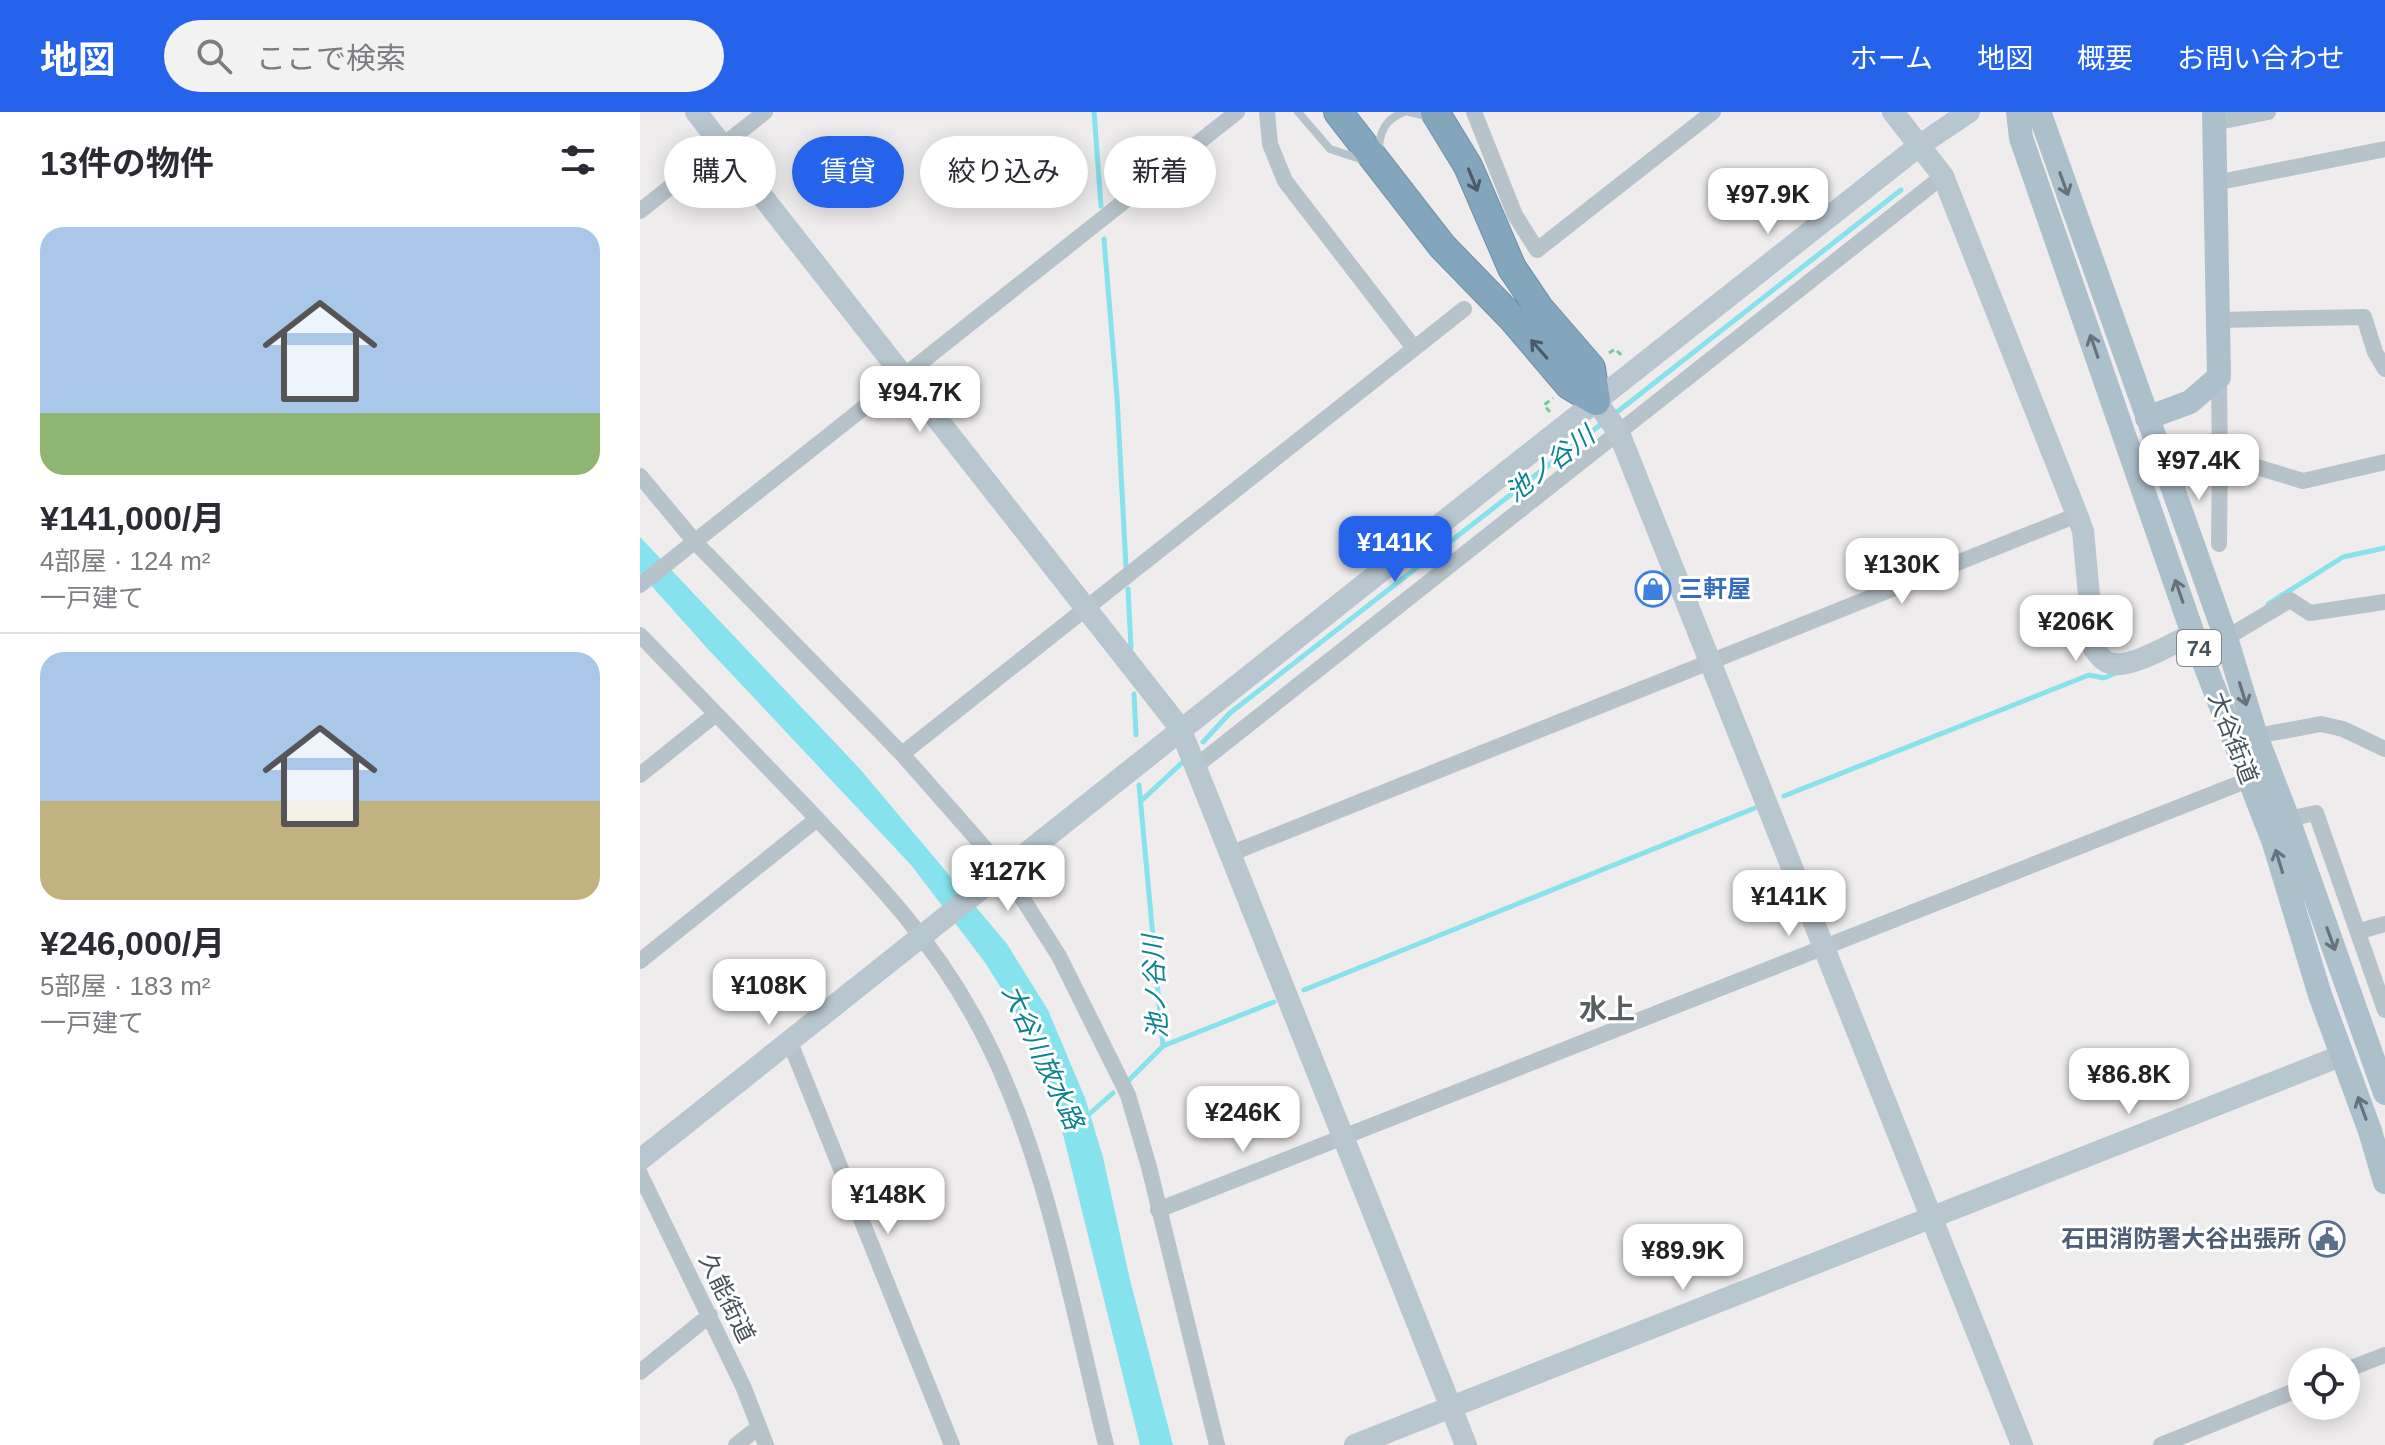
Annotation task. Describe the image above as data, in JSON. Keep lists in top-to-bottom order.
{
  "streets": {
    "main road": ["74", "大谷街道"],
    "street": ["久能街道"]
  },
  "districts": ["水上"],
  "water": ["池ノ谷川", "大谷川放水路"],
  "places": {
    "shop": ["三軒屋"],
    "public building": ["石田消防署大谷出張所"]
  },
  "page": {
    "header": "地図",
    "search": "ここで検索",
    "nav": [
      "ホーム",
      "地図",
      "概要",
      "お問い合わせ"
    ],
    "heading": "13件の物件",
    "chip": [
      "購入",
      "賃貸",
      "絞り込み",
      "新着"
    ],
    "price": [
      "¥97.9K",
      "¥94.7K",
      "¥97.4K",
      "¥141K",
      "¥130K",
      "¥206K",
      "¥127K",
      "¥141K",
      "¥108K",
      "¥86.8K",
      "¥246K",
      "¥148K",
      "¥89.9K"
    ],
    "list": [
      {
        "name": "¥141,000/月",
        "note": "4部屋 · 124 m² · 一戸建て"
      },
      {
        "name": "¥246,000/月",
        "note": "5部屋 · 183 m² · 一戸建て"
      }
    ]
  }
}
